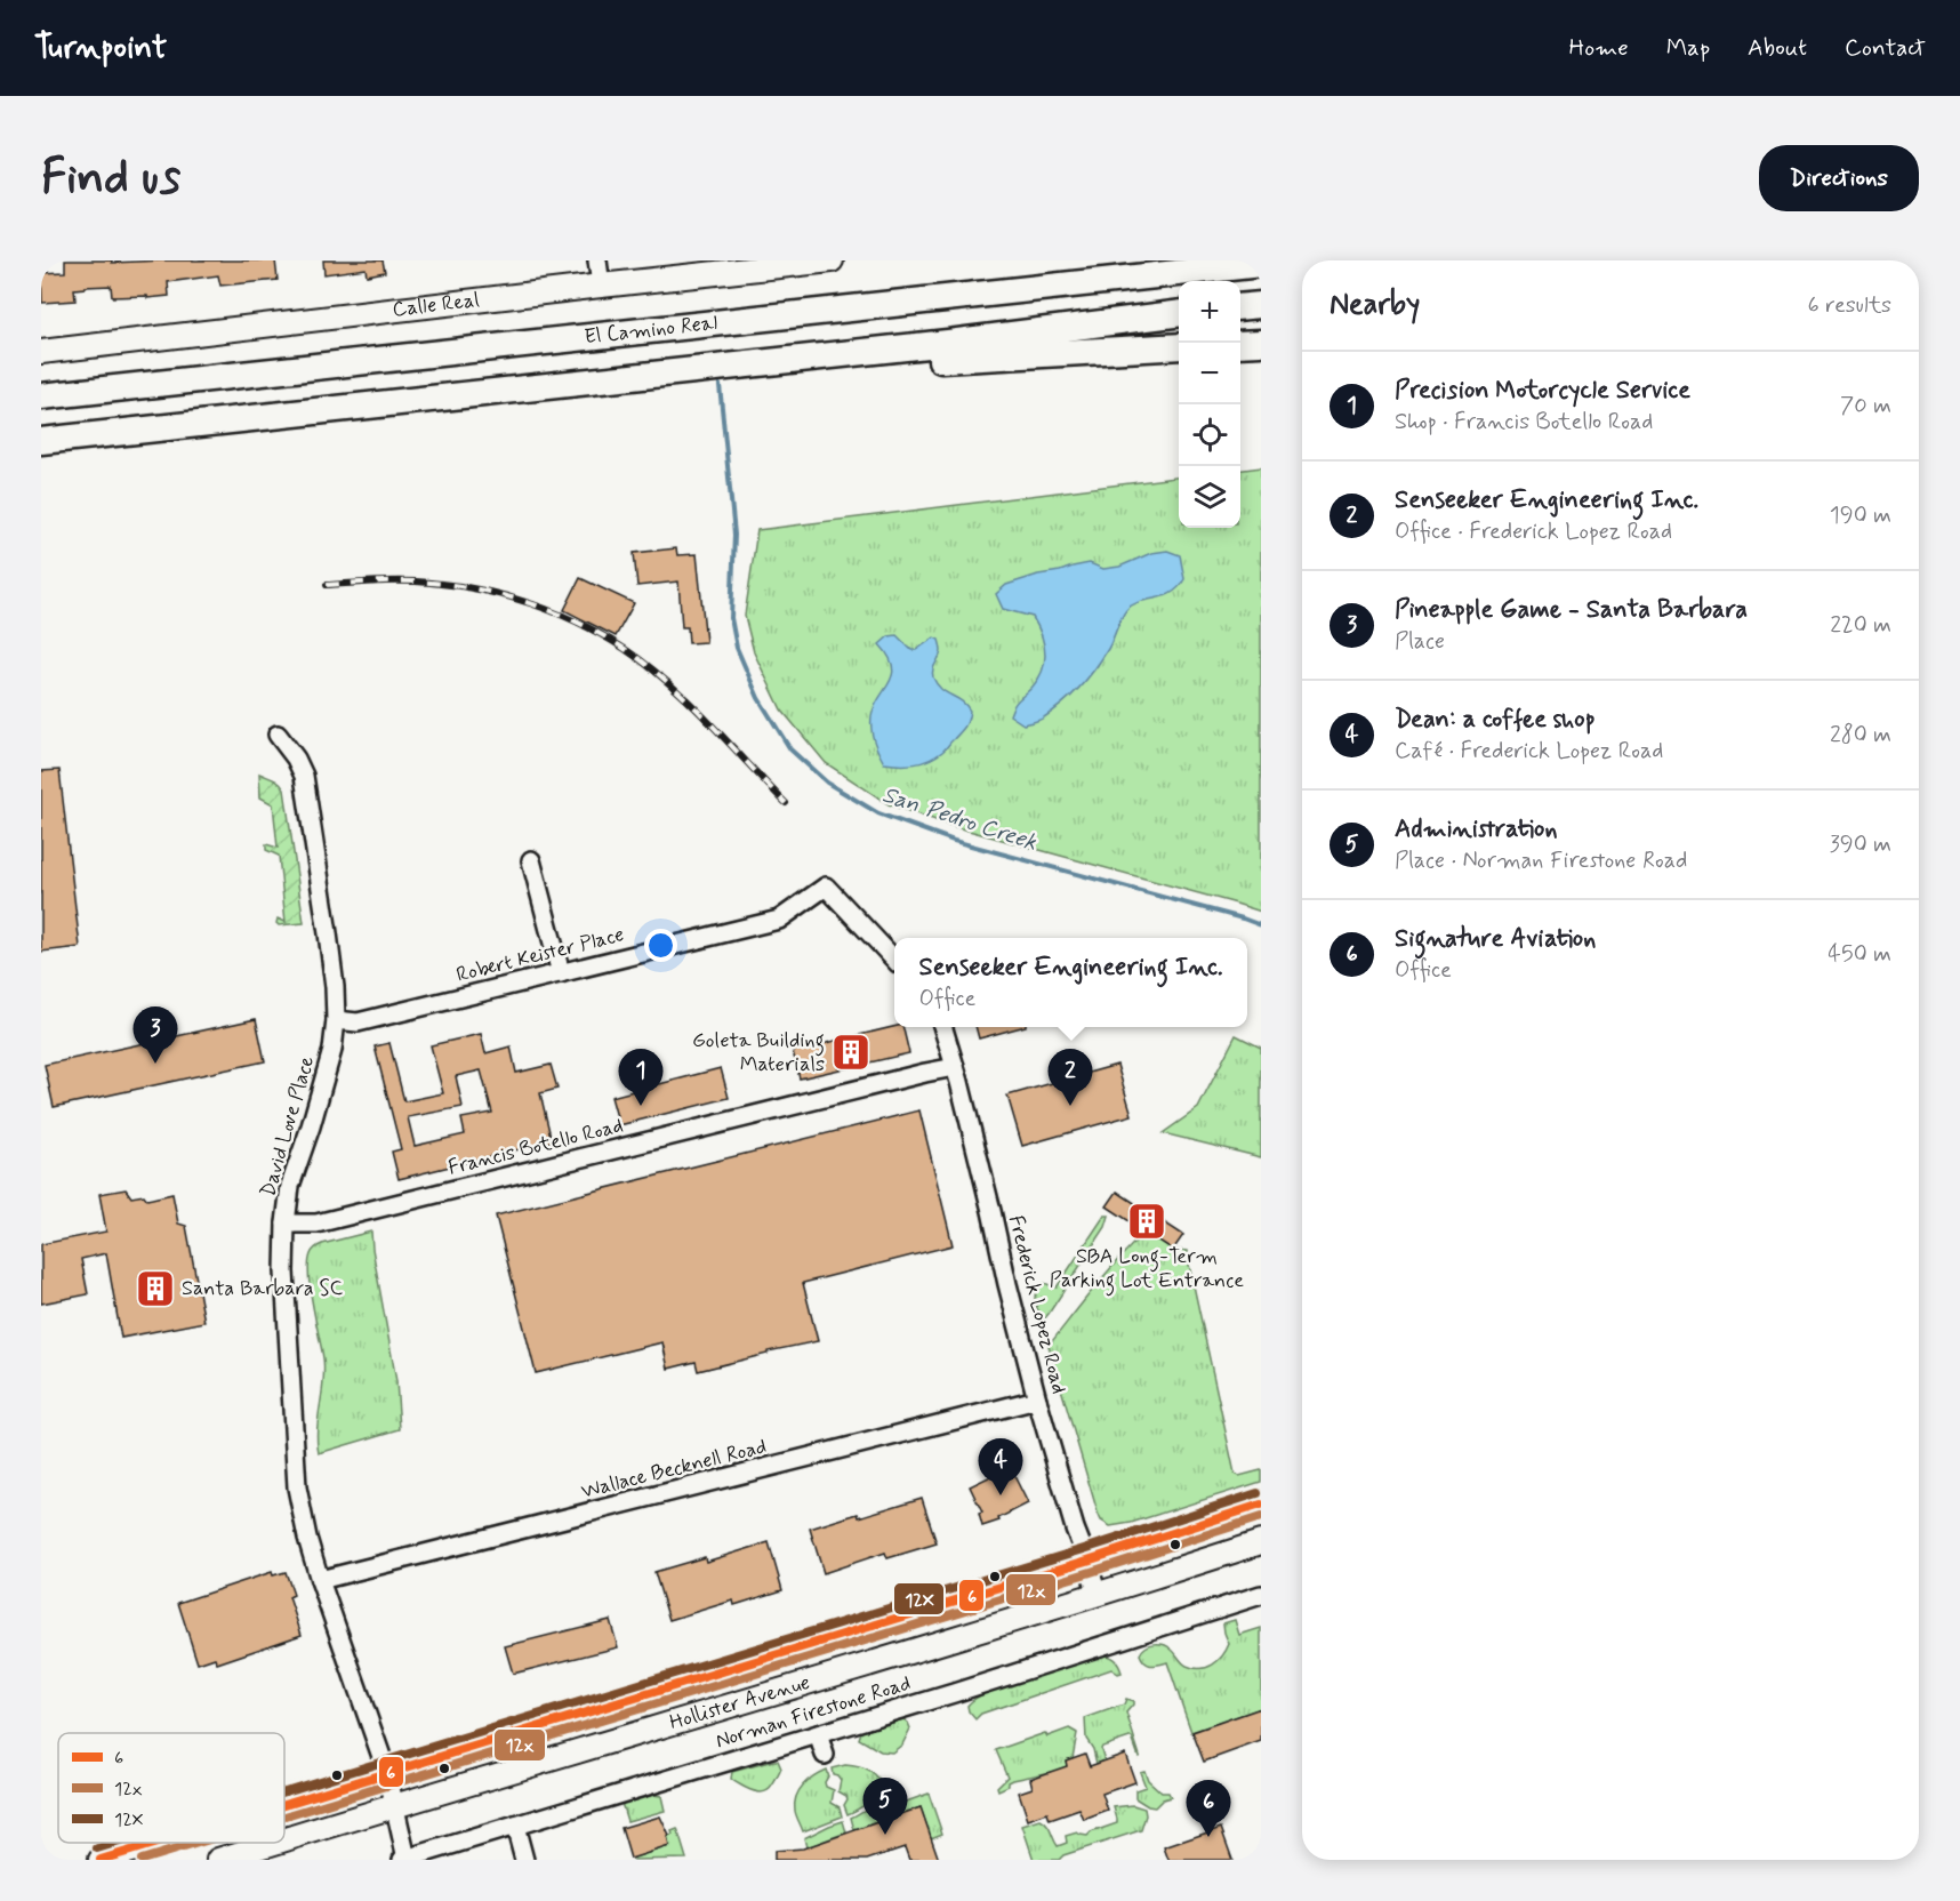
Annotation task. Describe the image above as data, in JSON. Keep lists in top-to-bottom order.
{
  "streets": {
    "highway": ["El Camino Real"],
    "main road": ["Calle Real", "Hollister Avenue"],
    "street": [
      "Robert Keister Place",
      "David Love Place",
      "Francis Botello Road",
      "Frederick Lopez Road",
      "Wallace Becknell Road",
      "Norman Firestone Road"
    ]
  },
  "crossings": [
    ["Robert Keister Place", "David Love Place"],
    ["David Love Place", "Francis Botello Road"],
    ["David Love Place", "Wallace Becknell Road"],
    ["David Love Place", "Hollister Avenue"],
    ["David Love Place", "Norman Firestone Road"],
    ["Francis Botello Road", "Frederick Lopez Road"],
    ["Frederick Lopez Road", "Wallace Becknell Road"],
    ["Frederick Lopez Road", "Hollister Avenue"]
  ],
  "water": ["San Pedro Creek"],
  "places": {
    "building": ["Goleta Building Materials", "SBA Long-Term Parking Lot Entrance", "Santa Barbara SC"]
  },
  "lines": ["transit line 12X", "transit line 6", "transit line 12x"],
  "legend": ["6", "12x", "12X"],
  "page": {
    "header": "Turnpoint",
    "nav": [
      "Home",
      "Map",
      "About",
      "Contact"
    ],
    "buttons": "Directions",
    "title": "Find us",
    "heading": ["Nearby", "6 results"],
    "map_buttons": ["+", "−"],
    "list": [
      {
        "mark": "1",
        "name": "Precision Motorcycle Service",
        "note": "Shop · Francis Botello Road",
        "value": "70 m"
      },
      {
        "mark": "2",
        "name": "Senseeker Engineering Inc.",
        "note": "Office · Frederick Lopez Road",
        "value": "190 m"
      },
      {
        "mark": "3",
        "name": "Pineapple Game - Santa Barbara",
        "note": "Place",
        "value": "220 m"
      },
      {
        "mark": "4",
        "name": "Dean: a coffee shop",
        "note": "Café · Frederick Lopez Road",
        "value": "280 m"
      },
      {
        "mark": "5",
        "name": "Administration",
        "note": "Place · Norman Firestone Road",
        "value": "390 m"
      },
      {
        "mark": "6",
        "name": "Signature Aviation",
        "note": "Office",
        "value": "450 m"
      }
    ],
    "popup": ["Senseeker Engineering Inc.", "Office"],
    "pins": [
      "3",
      "1",
      "2",
      "4",
      "5",
      "6"
    ]
  }
}
